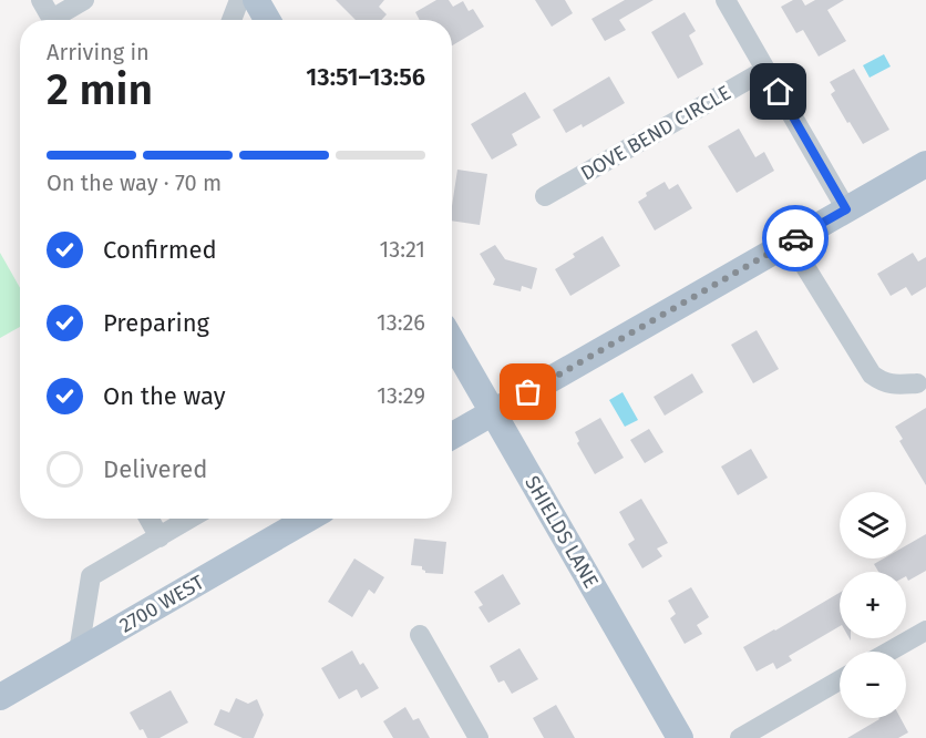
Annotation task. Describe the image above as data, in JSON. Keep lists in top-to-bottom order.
{
  "streets": {
    "main road": ["SHIELDS LANE", "2700 WEST"],
    "street": ["DOVE BEND CIRCLE"]
  },
  "page": {
    "heading": ["2 min", "Arriving in", "13:51–13:56"],
    "bar": "On the way · 70 m",
    "list": [
      ["Confirmed", "13:21"],
      ["Preparing", "13:26"],
      ["On the way", "13:29"],
      "Delivered"
    ],
    "map_buttons": ["+", "−"]
  }
}
